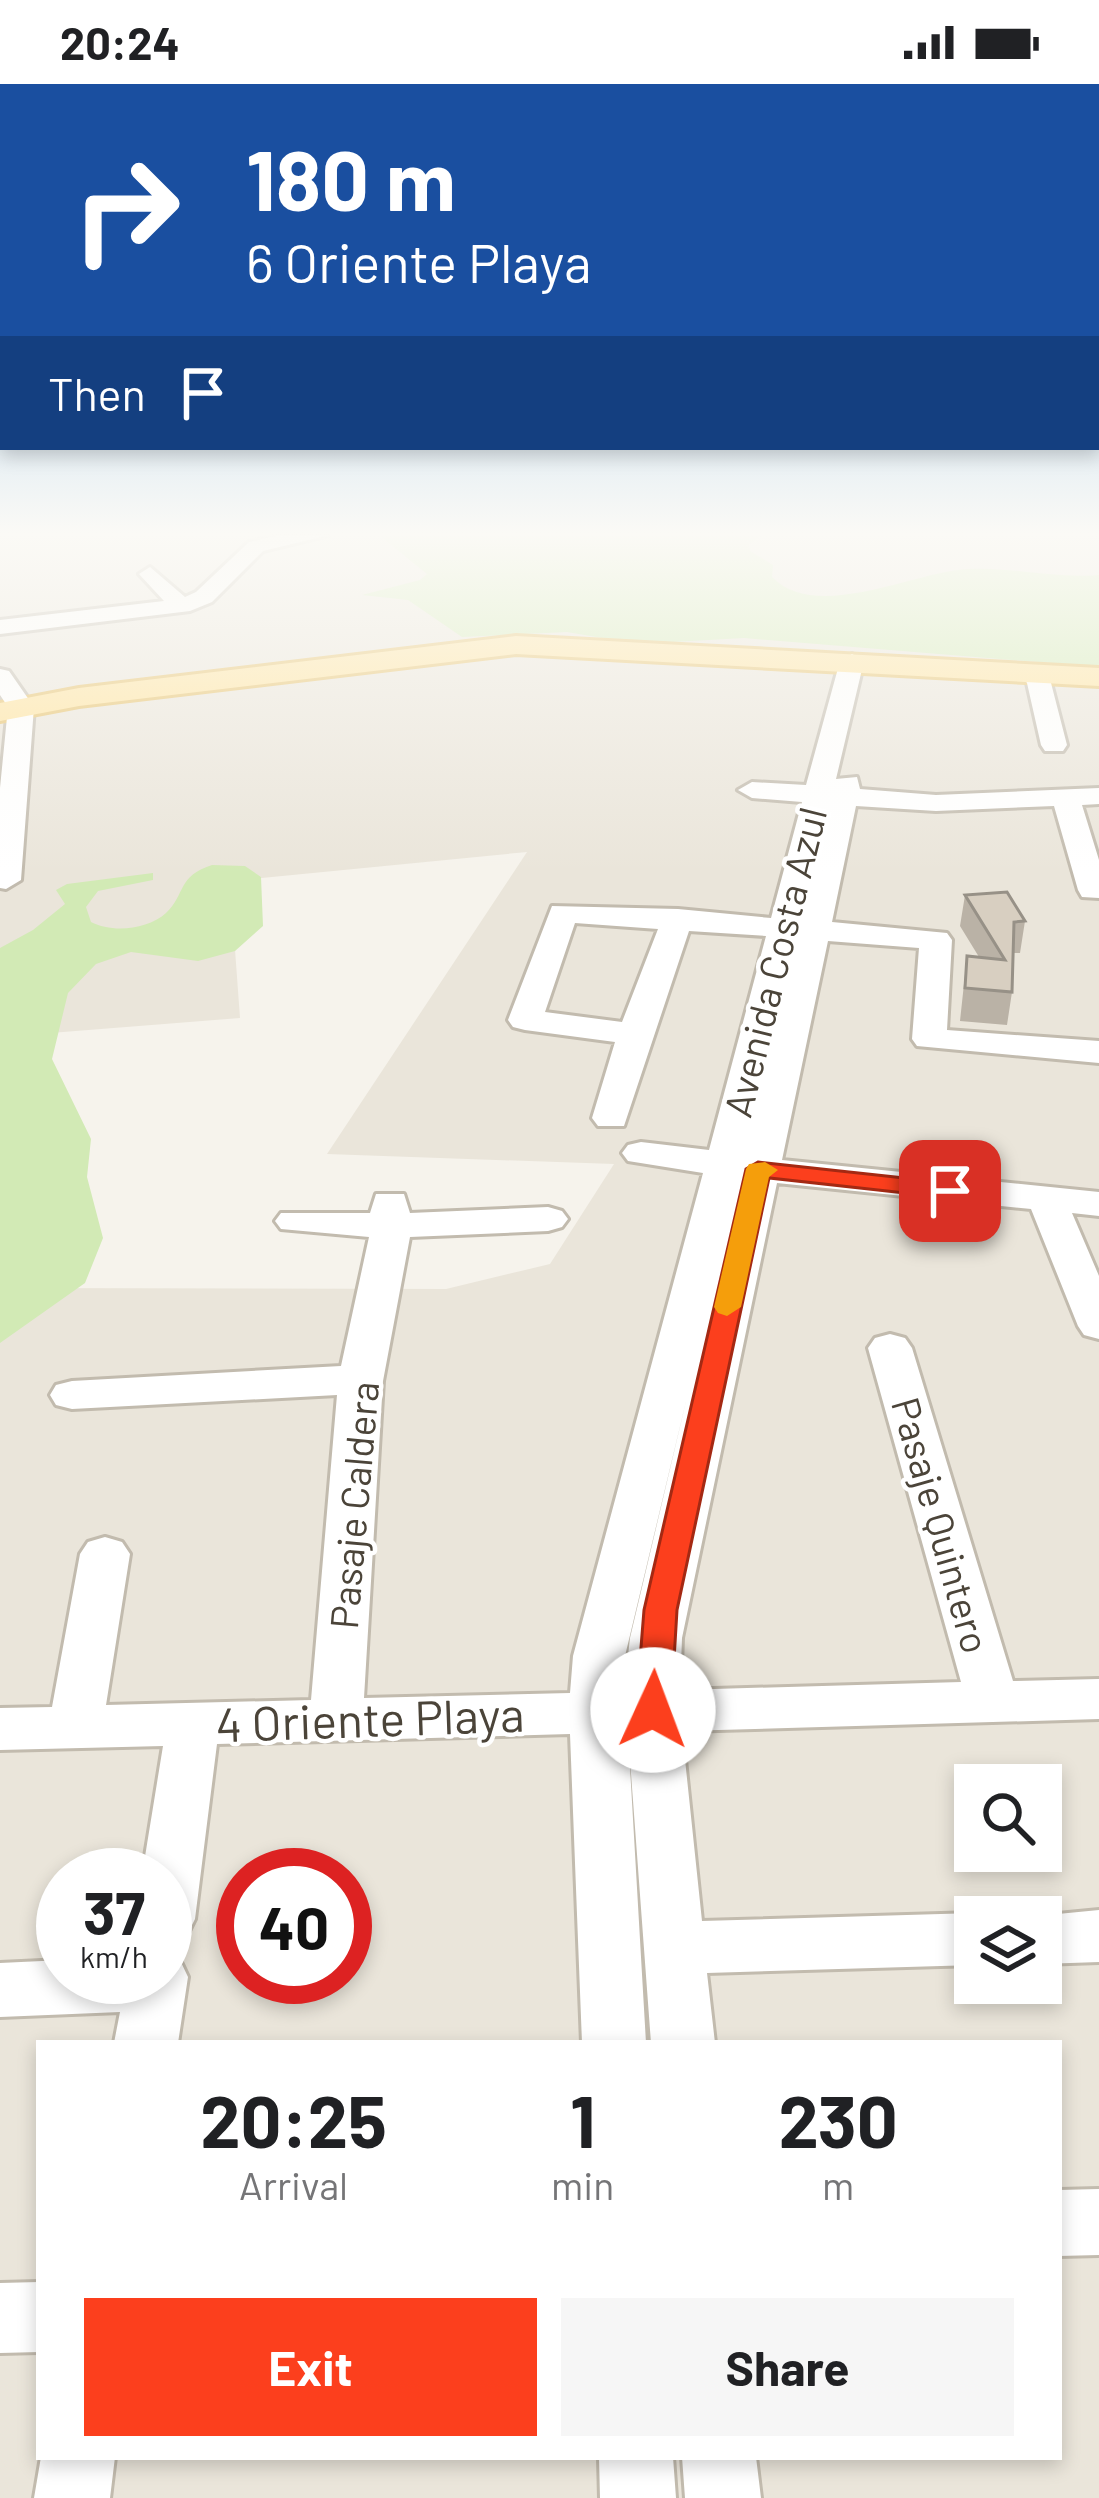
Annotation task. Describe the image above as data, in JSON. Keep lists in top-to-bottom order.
{
  "streets": {
    "street": [
      "Avenida Costa Azul",
      "Pasaje Caldera",
      "Pasaje Quintero",
      "4 Oriente Playa"
    ]
  },
  "crossings": [
    ["Avenida Costa Azul", "4 Oriente Playa"],
    ["Pasaje Caldera", "4 Oriente Playa"],
    ["Pasaje Quintero", "4 Oriente Playa"]
  ],
  "page": {
    "status": "20:24",
    "turn": ["180 m", "6 Oriente Playa"],
    "then": "Then",
    "speed": "37 km/h",
    "limit": "40",
    "eta": [
      "20:25",
      "Arrival",
      "1",
      "min",
      "230",
      "m"
    ],
    "buttons": ["Exit", "Share"]
  }
}
